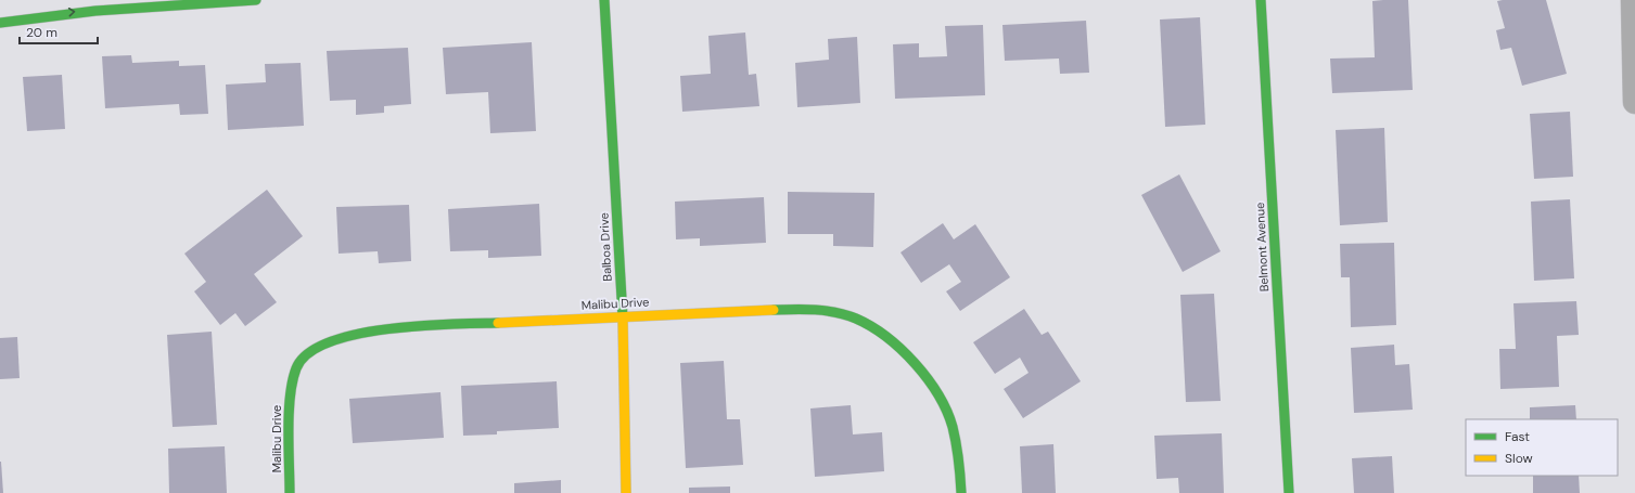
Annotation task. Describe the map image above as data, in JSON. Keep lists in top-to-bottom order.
{
  "streets": {
    "street": ["Balboa Drive", "Belmont Avenue", "Malibu Drive"]
  },
  "crossings": [
    ["Balboa Drive", "Malibu Drive"]
  ],
  "legend": ["Fast", "Slow"],
  "scale_bar": "20 m"
}
